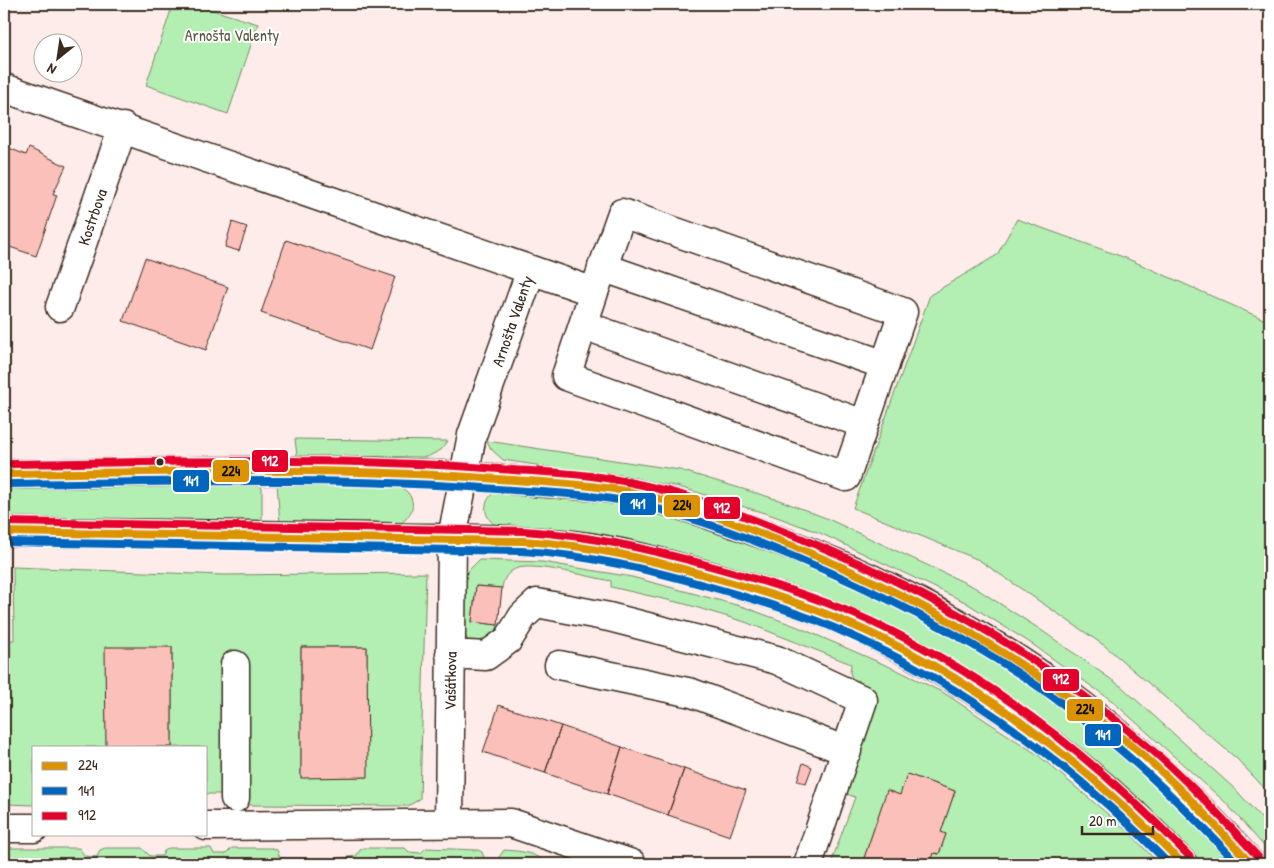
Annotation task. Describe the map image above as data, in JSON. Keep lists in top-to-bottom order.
{
  "streets": {
    "street": ["Kostrbova", "Arnošta Valenty", "Vašátkova"]
  },
  "crossings": [
    ["Kostrbova", "Arnošta Valenty"],
    ["Arnošta Valenty", "Vašátkova"]
  ],
  "parks": ["Arnošta Valenty"],
  "lines": ["transit line 912", "transit line 224", "transit line 141"],
  "legend": ["224", "141", "912"],
  "scale_bar": "20 m",
  "north": "bottom left"
}
